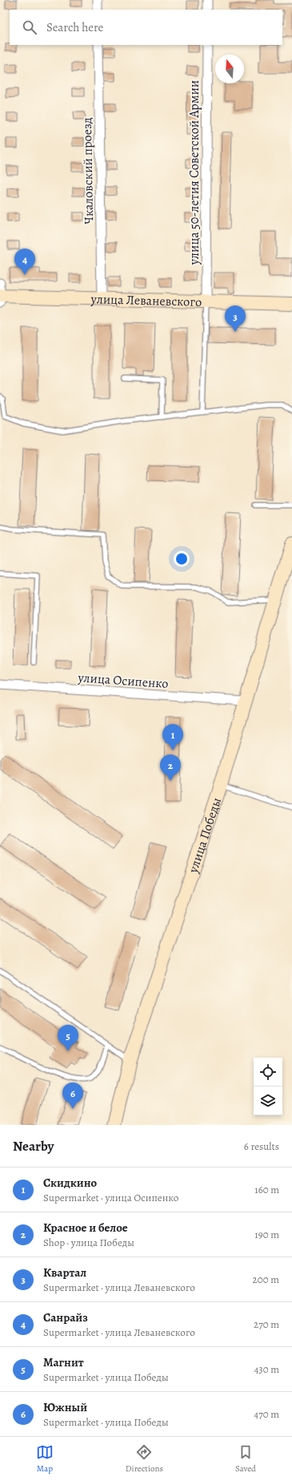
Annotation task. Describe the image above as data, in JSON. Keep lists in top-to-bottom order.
{
  "streets": {
    "street": [
      "Чкаловский проезд",
      "улица 50-летия Советской Армии",
      "улица Леваневского",
      "улица Осипенко",
      "улица Победы"
    ]
  },
  "crossings": [
    ["Чкаловский проезд", "улица Леваневского"],
    ["улица 50-летия Советской Армии", "улица Леваневского"],
    ["улица Осипенко", "улица Победы"]
  ],
  "north": "top",
  "page": {
    "search": "Search here",
    "pins": [
      "4",
      "3",
      "1",
      "2",
      "5",
      "6"
    ],
    "heading": ["Nearby", "6 results"],
    "list": [
      {
        "mark": "1",
        "name": "Скидкино",
        "note": "Supermarket · улица Осипенко",
        "value": "160 m"
      },
      {
        "mark": "2",
        "name": "Красное и белое",
        "note": "Shop · улица Победы",
        "value": "190 m"
      },
      {
        "mark": "3",
        "name": "Квартал",
        "note": "Supermarket · улица Леваневского",
        "value": "200 m"
      },
      {
        "mark": "4",
        "name": "Санрайз",
        "note": "Supermarket · улица Леваневского",
        "value": "270 m"
      },
      {
        "mark": "5",
        "name": "Магнит",
        "note": "Supermarket · улица Победы",
        "value": "430 m"
      },
      {
        "mark": "6",
        "name": "Южный",
        "note": "Supermarket · улица Победы",
        "value": "470 m"
      }
    ],
    "nav": ["Map", "Directions", "Saved"]
  }
}
